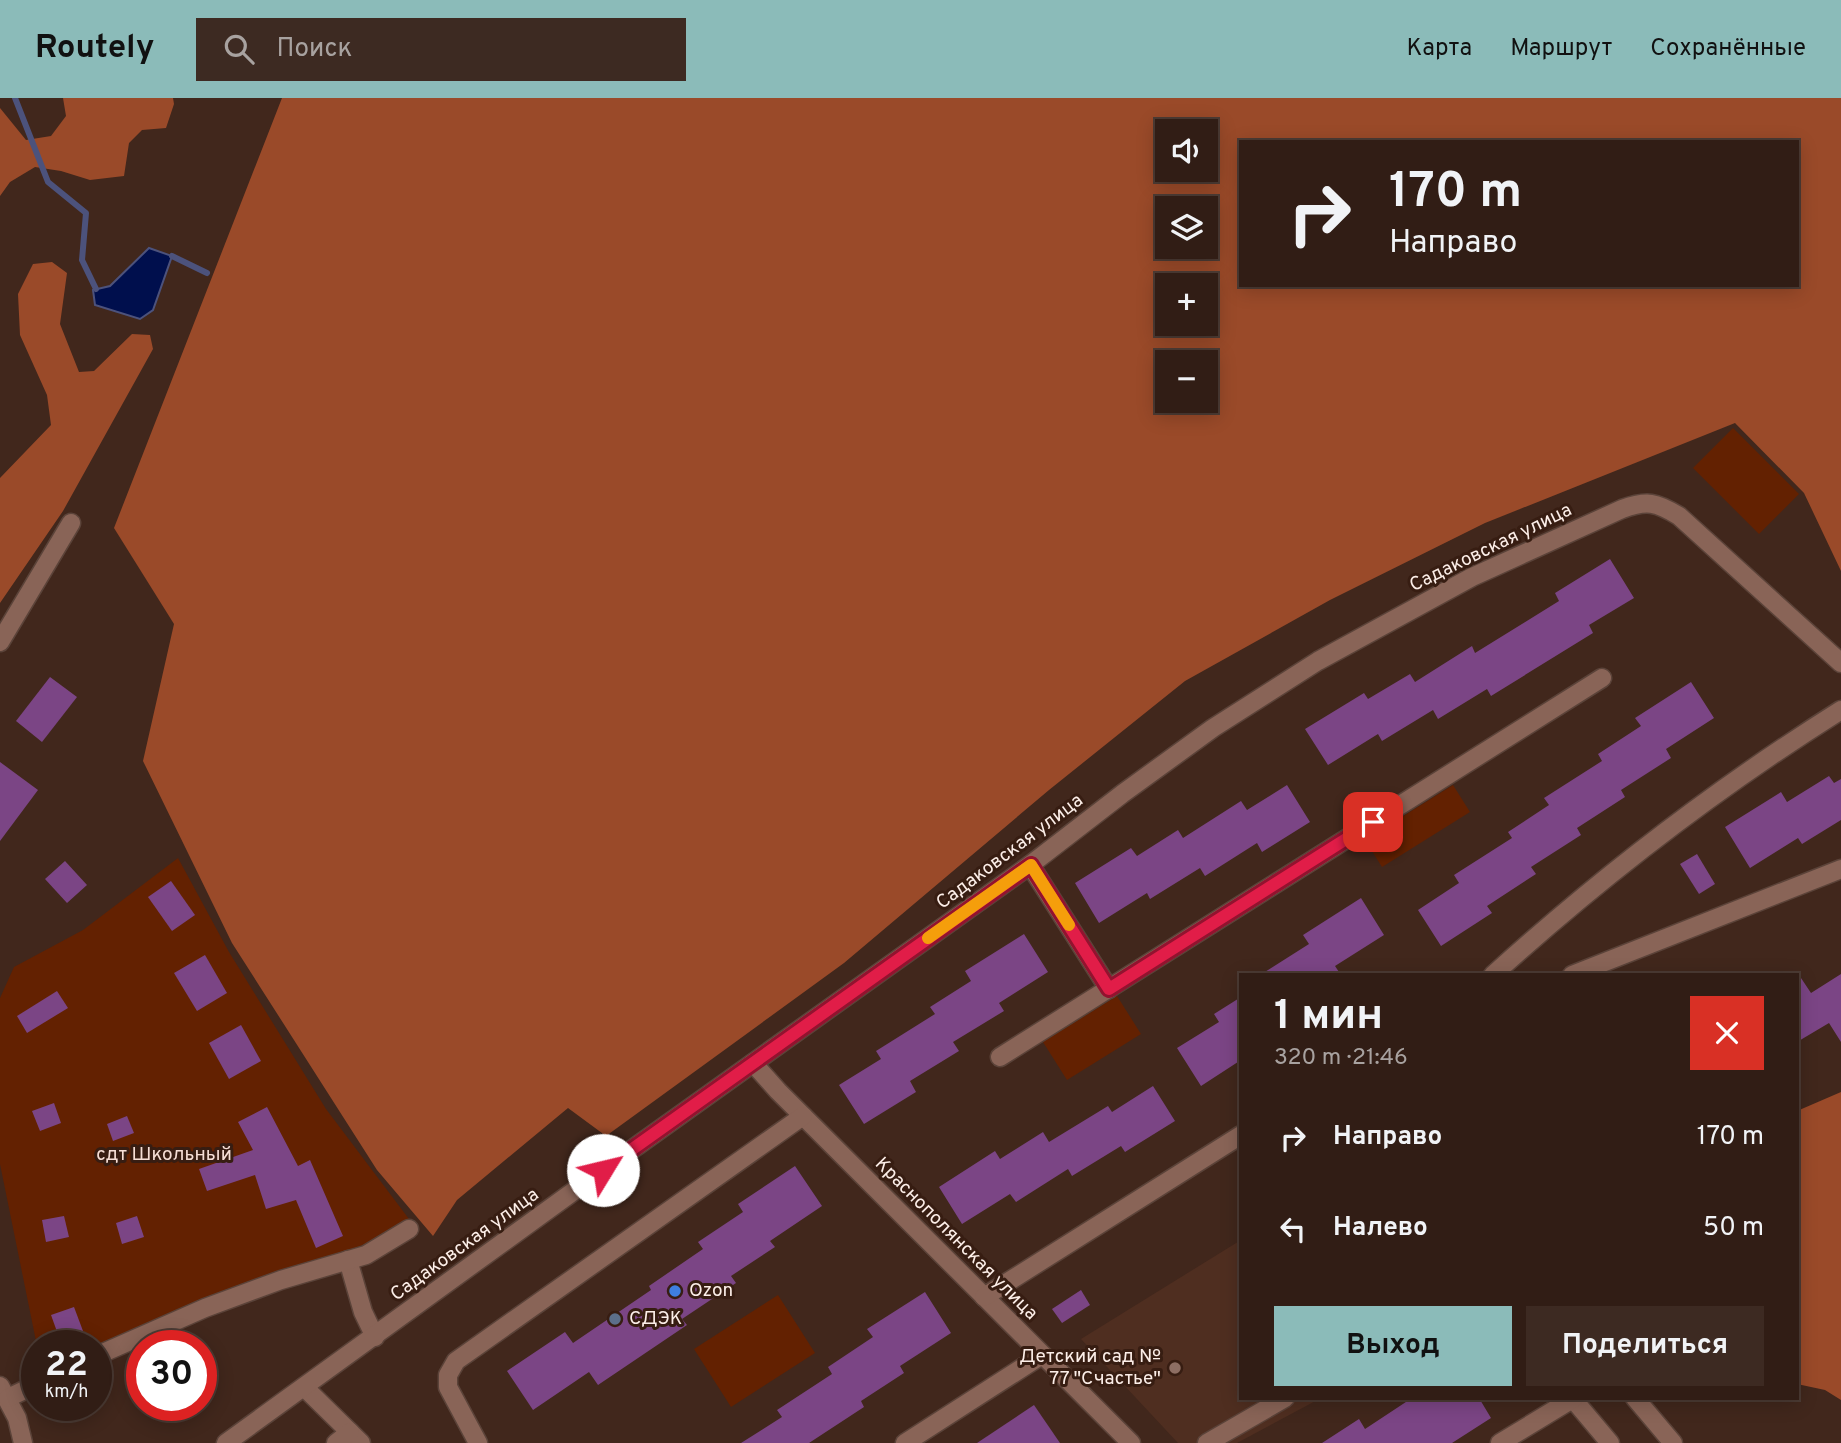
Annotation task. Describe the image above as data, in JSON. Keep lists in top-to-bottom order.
{
  "streets": {
    "street": ["Садаковская улица", "Краснополянская улица"]
  },
  "crossings": [
    ["Садаковская улица", "Краснополянская улица"]
  ],
  "parks": ["сдт Школьный"],
  "places": ["Ozon", "СДЭК", "Детский сад № 77 \"Счастье\""],
  "page": {
    "header": "Routely",
    "search": "Поиск",
    "nav": ["Карта", "Маршрут", "Сохранённые"],
    "map_buttons": ["+", "−"],
    "turn": ["170 m", "Направо"],
    "heading": ["1 мин", "320 m · 21:46"],
    "list": [
      {
        "name": "Направо",
        "value": "170 m"
      },
      {
        "name": "Налево",
        "value": "50 m"
      }
    ],
    "buttons": ["Выход", "Поделиться"],
    "speed": "22 km/h",
    "limit": "30"
  }
}
